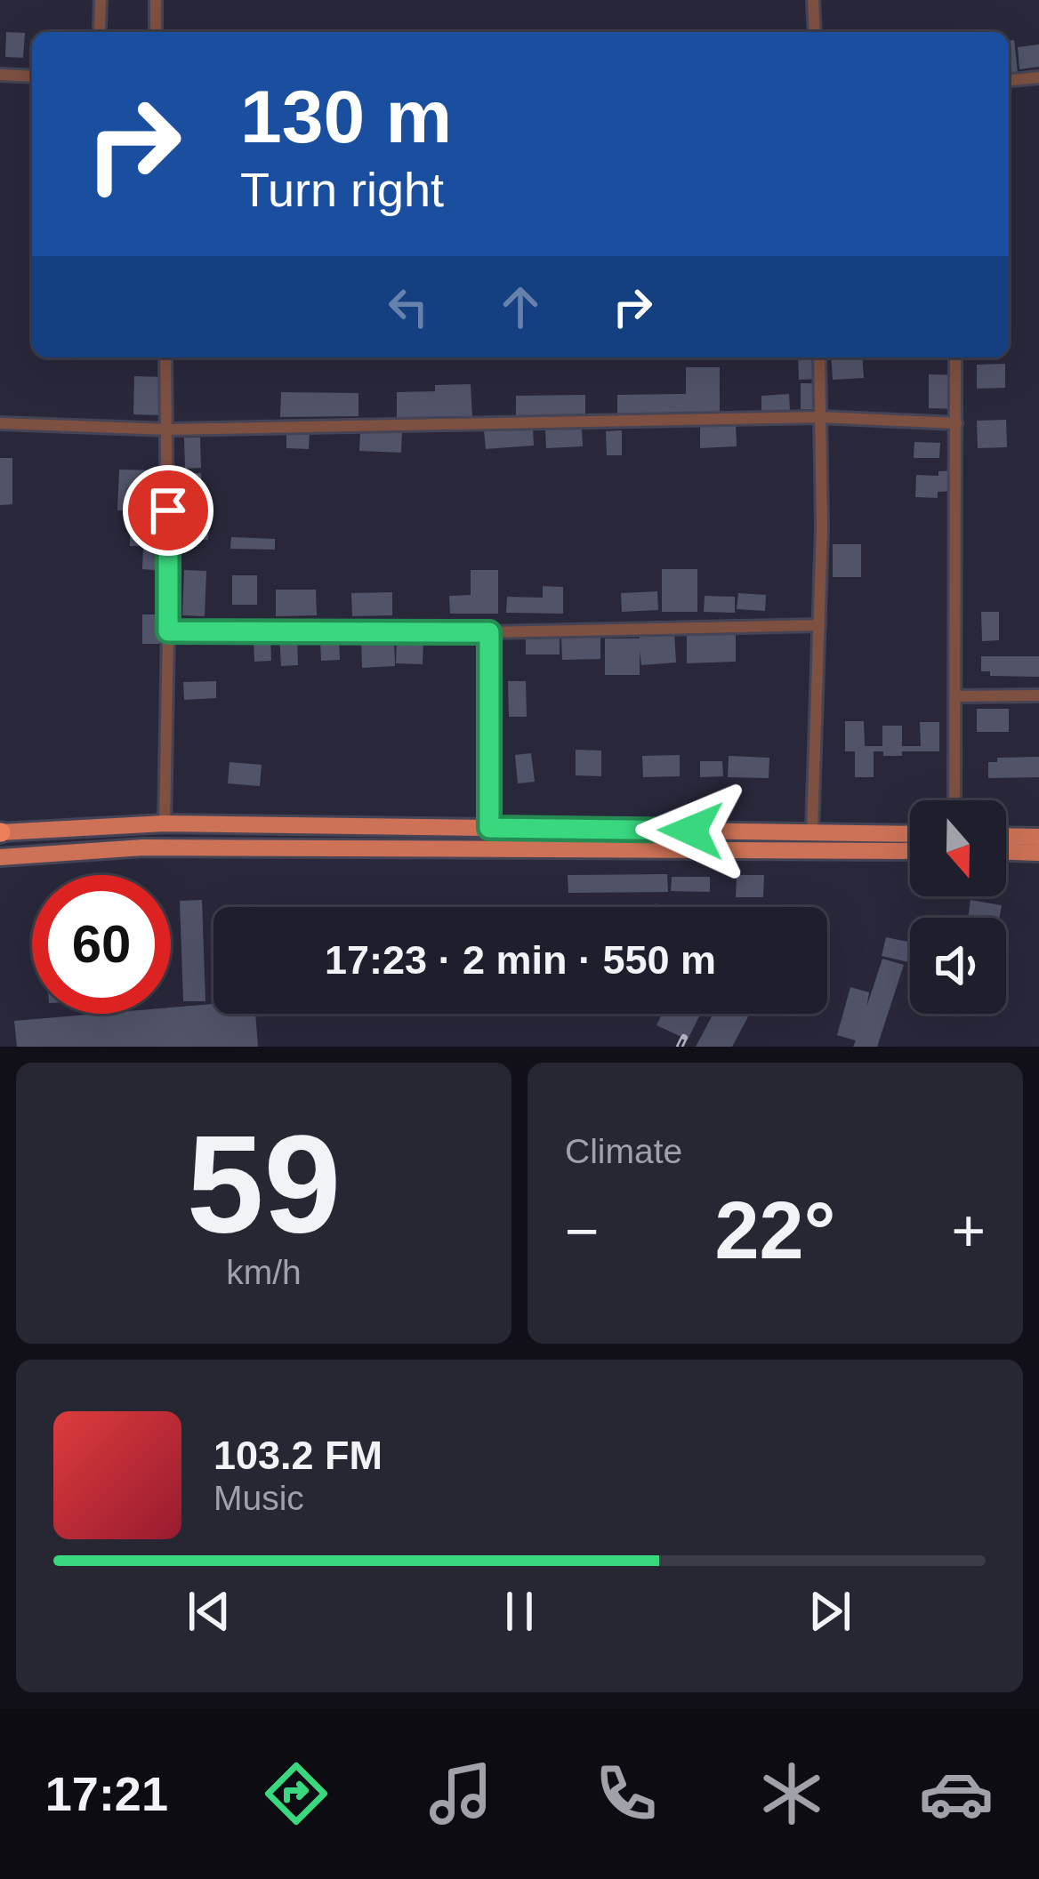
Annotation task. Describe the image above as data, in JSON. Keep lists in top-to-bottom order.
{
  "north": "bottom",
  "page": {
    "turn": ["130 m", "Turn right"],
    "limit": "60",
    "trip": "17:23 · 2 min · 550 m",
    "tile": [
      ["59", "km/h"],
      "Climate"
    ],
    "heat": ["−", "22°", "+"],
    "song": ["103.2 FM", "Music"],
    "tabs": "17:21"
  }
}
